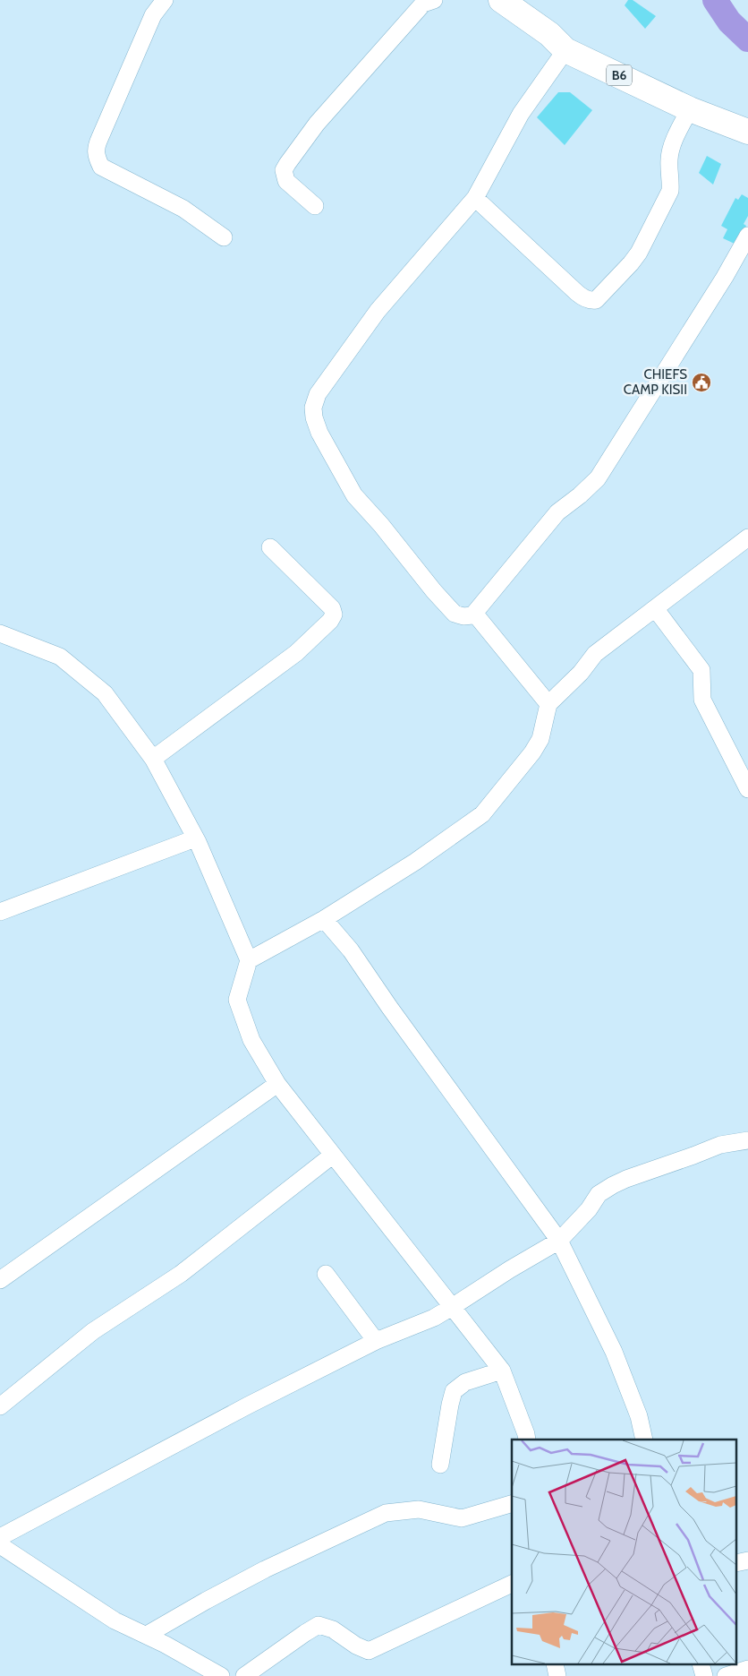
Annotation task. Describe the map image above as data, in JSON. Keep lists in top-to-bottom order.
{
  "streets": {
    "highway": ["B6"]
  },
  "places": {
    "public building": ["CHIEFS CAMP KISII"]
  }
}
